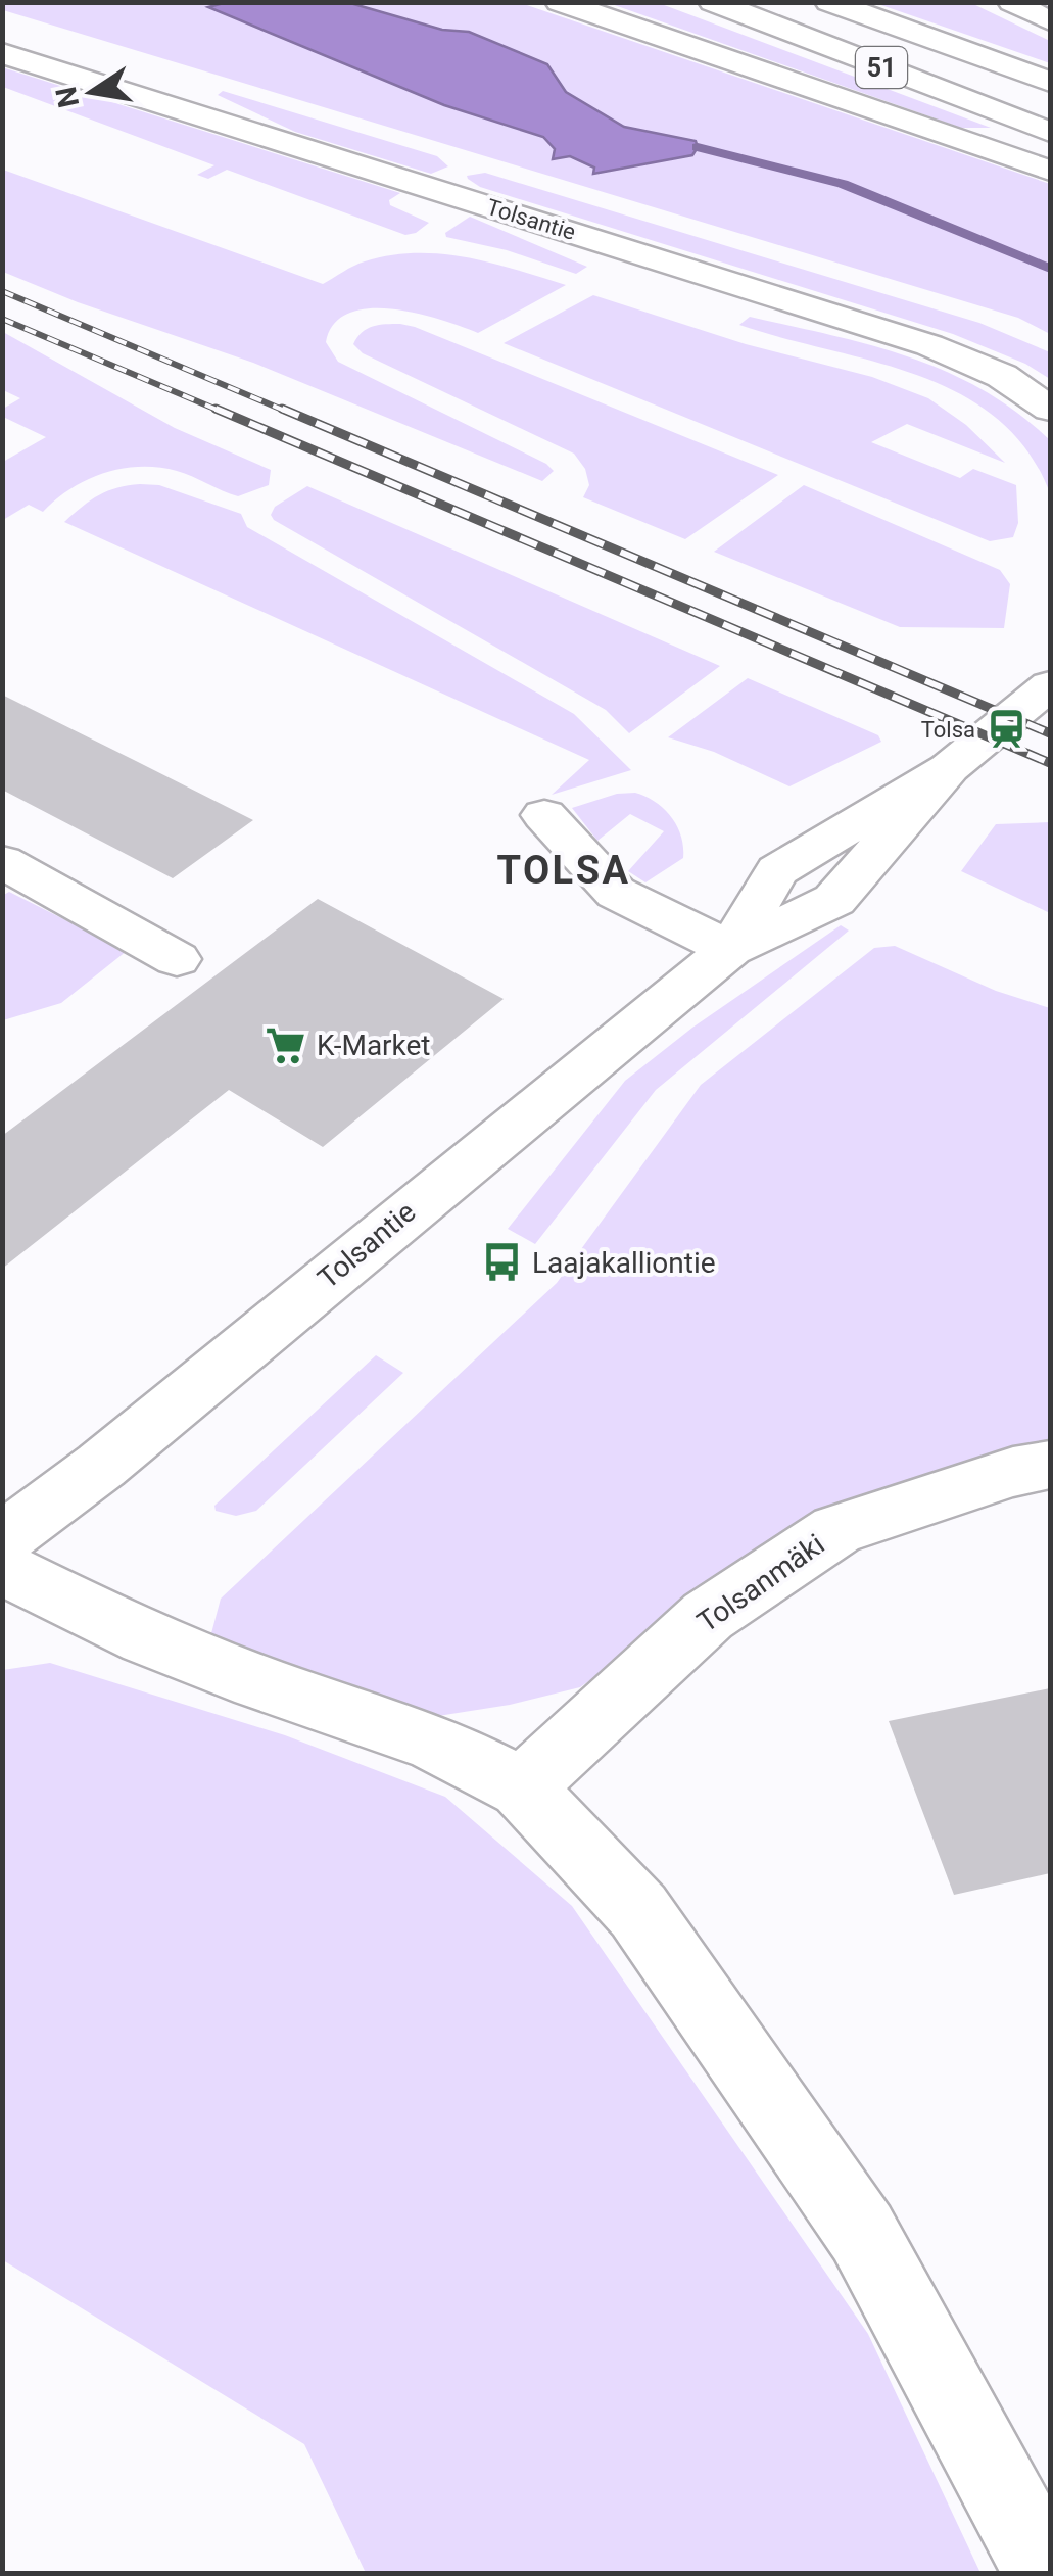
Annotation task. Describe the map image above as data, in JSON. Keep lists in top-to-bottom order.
{
  "streets": {
    "main road": ["51", "Tolsantie", "Tolsanmäki"]
  },
  "districts": ["TOLSA"],
  "places": {
    "station": ["Tolsa"],
    "supermarket": ["K-Market"],
    "bus stop": ["Laajakalliontie"]
  },
  "north": "left"
}
